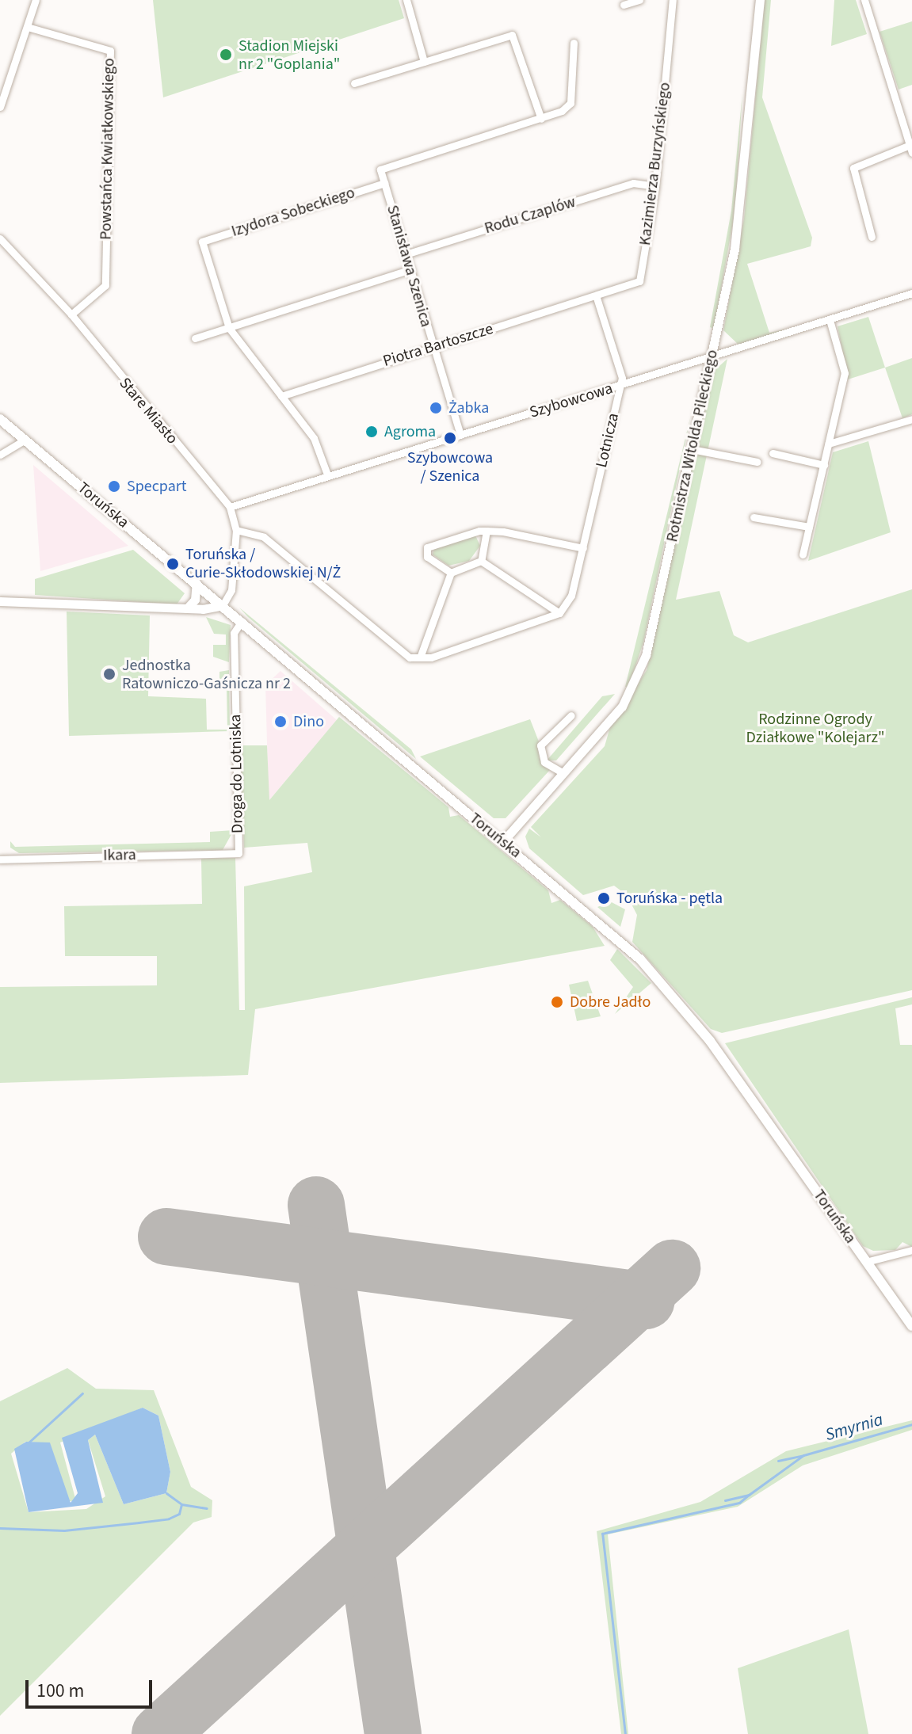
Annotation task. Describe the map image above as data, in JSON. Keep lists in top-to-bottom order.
{
  "streets": {
    "main road": ["Toruńska"],
    "street": [
      "Powstańca Kwiatkowskiego",
      "Kazimierza Burzyńskiego",
      "Izydora Sobeckiego",
      "Rodu Czaplów",
      "Stanisława Szenica",
      "Piotra Bartoszcze",
      "Szybowcowa",
      "Stare Miasto",
      "Lotnicza",
      "Rotmistrza Witolda Pileckiego",
      "Droga do Lotniska",
      "Ikara"
    ]
  },
  "crossings": [
    ["Powstańca Kwiatkowskiego", "Stare Miasto"],
    ["Kazimierza Burzyńskiego", "Rodu Czaplów"],
    ["Kazimierza Burzyńskiego", "Piotra Bartoszcze"],
    ["Kazimierza Burzyńskiego", "Lotnicza"],
    ["Izydora Sobeckiego", "Stanisława Szenica"],
    ["Rodu Czaplów", "Stanisława Szenica"],
    ["Stanisława Szenica", "Piotra Bartoszcze"],
    ["Stanisława Szenica", "Szybowcowa"],
    ["Piotra Bartoszcze", "Lotnicza"],
    ["Szybowcowa", "Stare Miasto"],
    ["Szybowcowa", "Lotnicza"],
    ["Szybowcowa", "Rotmistrza Witolda Pileckiego"],
    ["Stare Miasto", "Toruńska"],
    ["Rotmistrza Witolda Pileckiego", "Toruńska"],
    ["Toruńska", "Droga do Lotniska"],
    ["Droga do Lotniska", "Ikara"]
  ],
  "water": ["Smyrnia"],
  "parks": ["Rodzinne Ogrody Działkowe \"Kolejarz\""],
  "places": [
    "Stadion Miejski nr 2 \"Goplania\"",
    "Żabka",
    "Agroma",
    "Szybowcowa / Szenica",
    "Specpart",
    "Toruńska / Curie-Skłodowskiej N/Ż",
    "Jednostka Ratowniczo-Gaśnicza nr 2",
    "Dino",
    "Toruńska - pętla",
    "Dobre Jadło"
  ],
  "scale_bar": "100 m"
}
